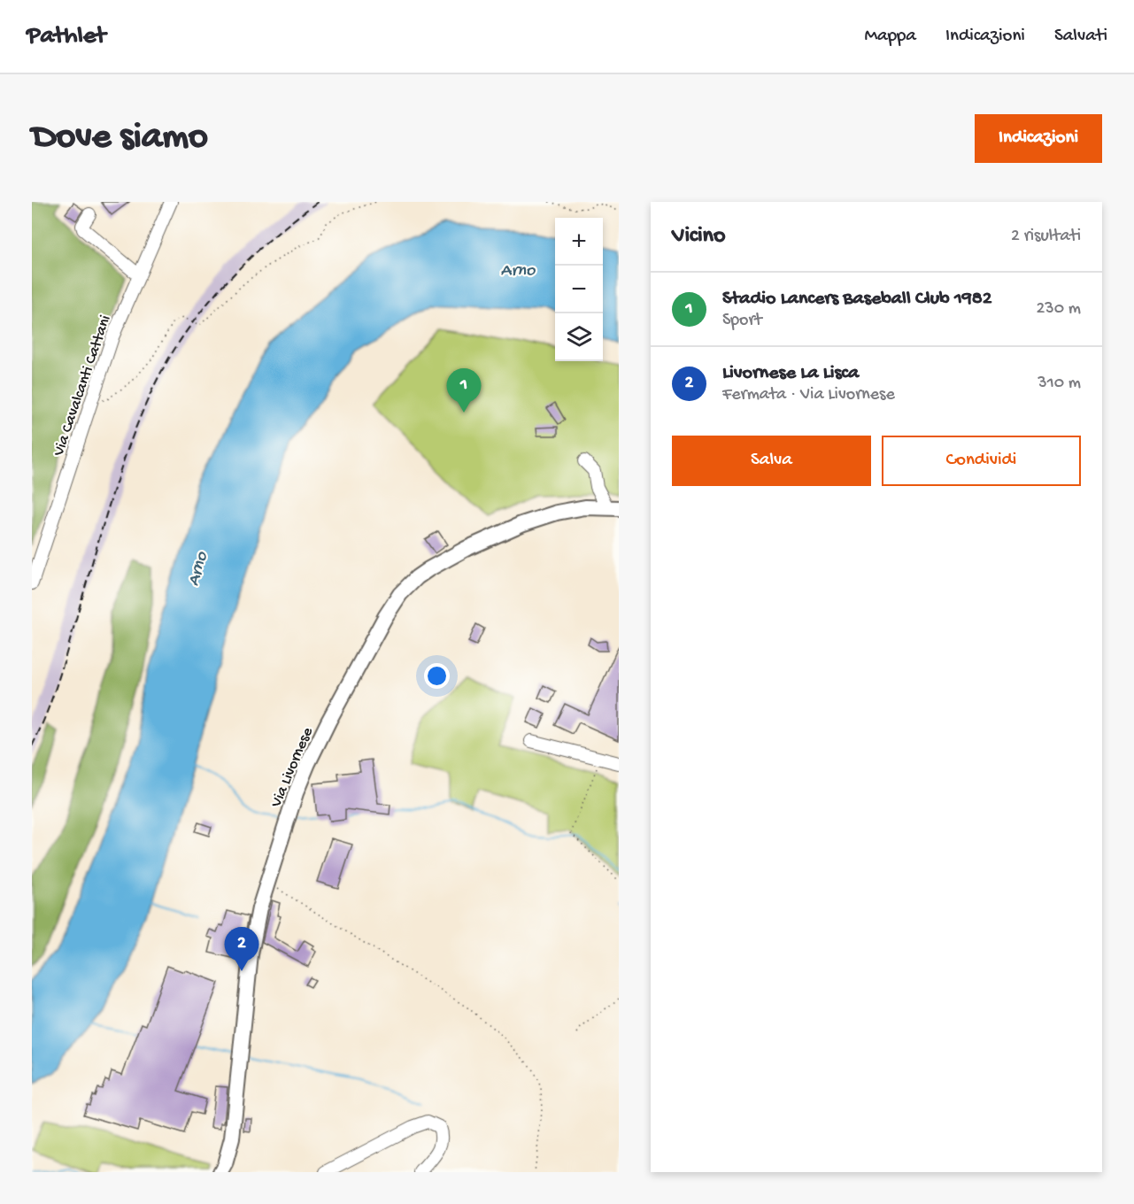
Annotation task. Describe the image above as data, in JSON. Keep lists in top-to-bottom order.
{
  "streets": {
    "main road": ["Via Livornese"],
    "street": ["Via Cavalcanti Cattani"]
  },
  "water": ["Arno"],
  "page": {
    "header": "Pathlet",
    "nav": ["Mappa", "Indicazioni", "Salvati"],
    "buttons": [
      "Indicazioni",
      ["Salva", "Condividi"]
    ],
    "title": "Dove siamo",
    "heading": ["Vicino", "2 risultati"],
    "map_buttons": ["+", "−"],
    "list": [
      {
        "mark": "1",
        "name": "Stadio Lancers Baseball Club 1982",
        "note": "Sport",
        "value": "230 m"
      },
      {
        "mark": "2",
        "name": "Livornese La Lisca",
        "note": "Fermata · Via Livornese",
        "value": "310 m"
      }
    ],
    "pins": ["1", "2"]
  }
}
